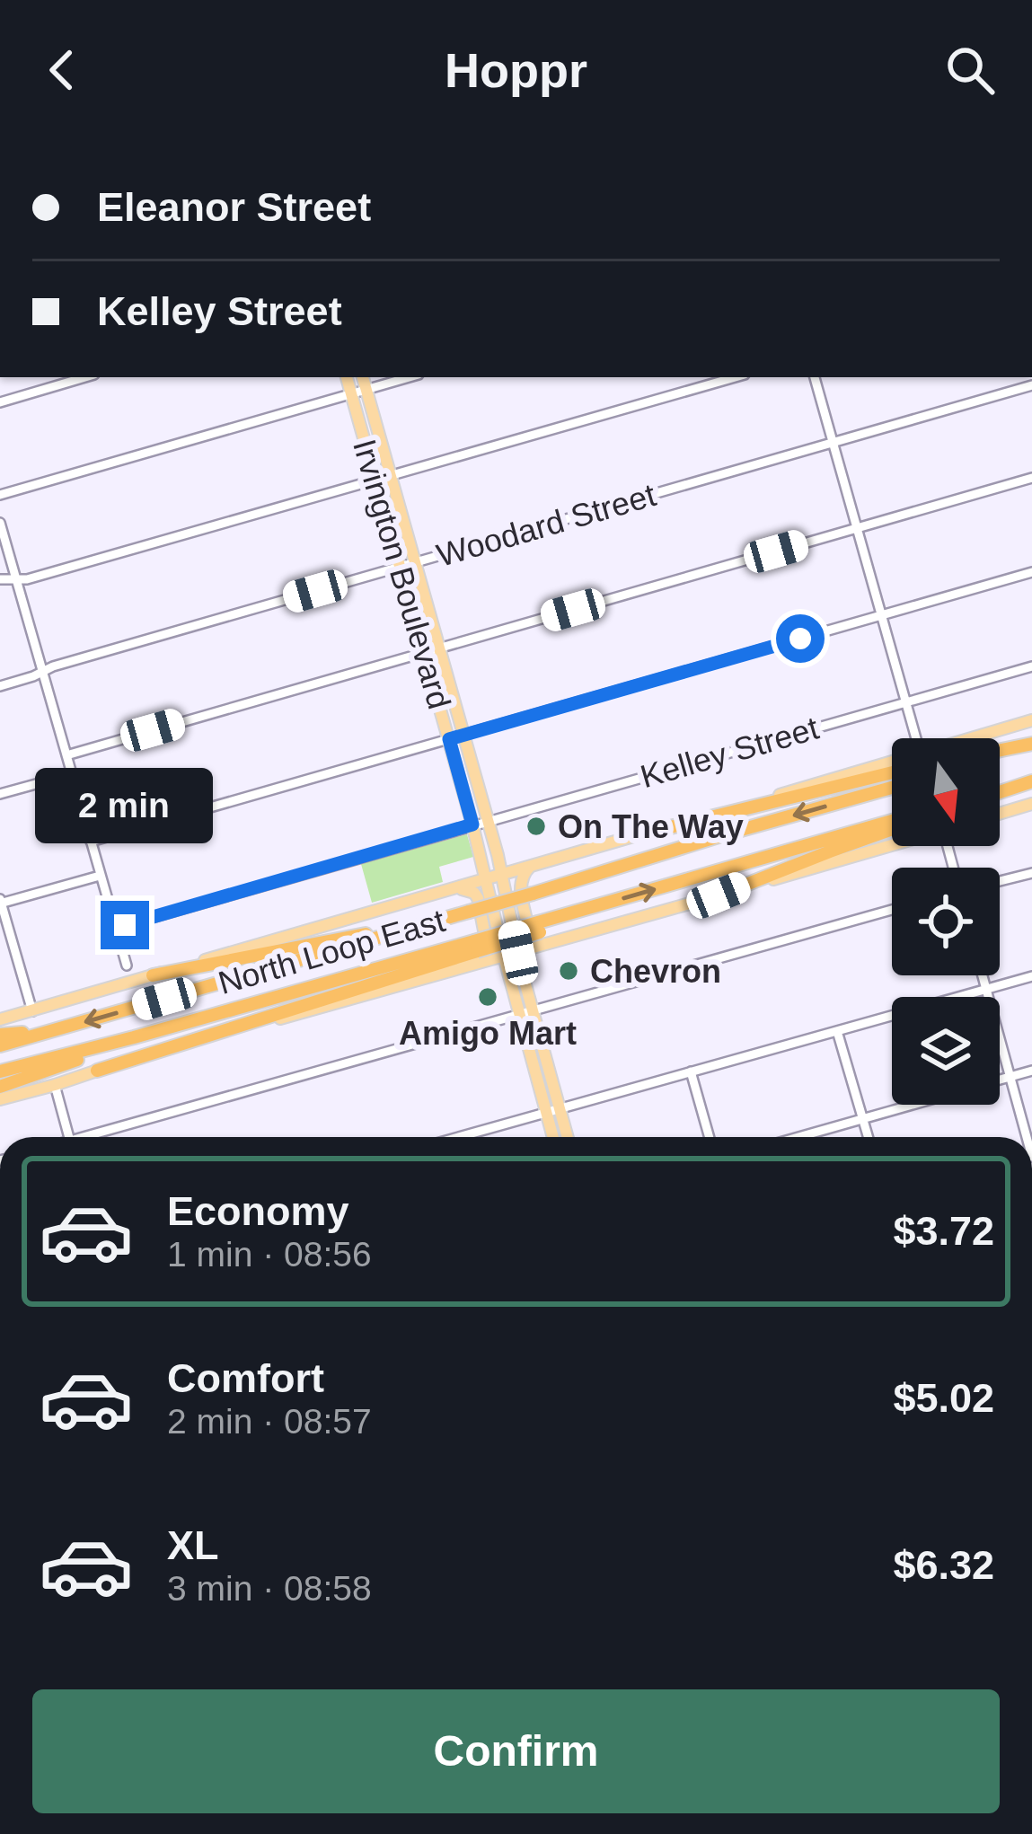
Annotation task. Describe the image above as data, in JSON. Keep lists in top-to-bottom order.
{
  "streets": {
    "highway": ["North Loop East"],
    "main road": ["Irvington Boulevard"],
    "street": ["Woodard Street", "Kelley Street"]
  },
  "crossings": [
    ["Woodard Street", "Irvington Boulevard"],
    ["Irvington Boulevard", "Kelley Street"]
  ],
  "places": ["On The Way", "Chevron", "Amigo Mart"],
  "north": "bottom",
  "page": {
    "header": "Hoppr",
    "banner": ["Eleanor Street", "Kelley Street"],
    "bubble": "2 min",
    "list": [
      {
        "name": "Economy",
        "note": "1 min · 08:56",
        "value": "$3.72"
      },
      {
        "name": "Comfort",
        "note": "2 min · 08:57",
        "value": "$5.02"
      },
      {
        "name": "XL",
        "note": "3 min · 08:58",
        "value": "$6.32"
      }
    ],
    "buttons": "Confirm"
  }
}
